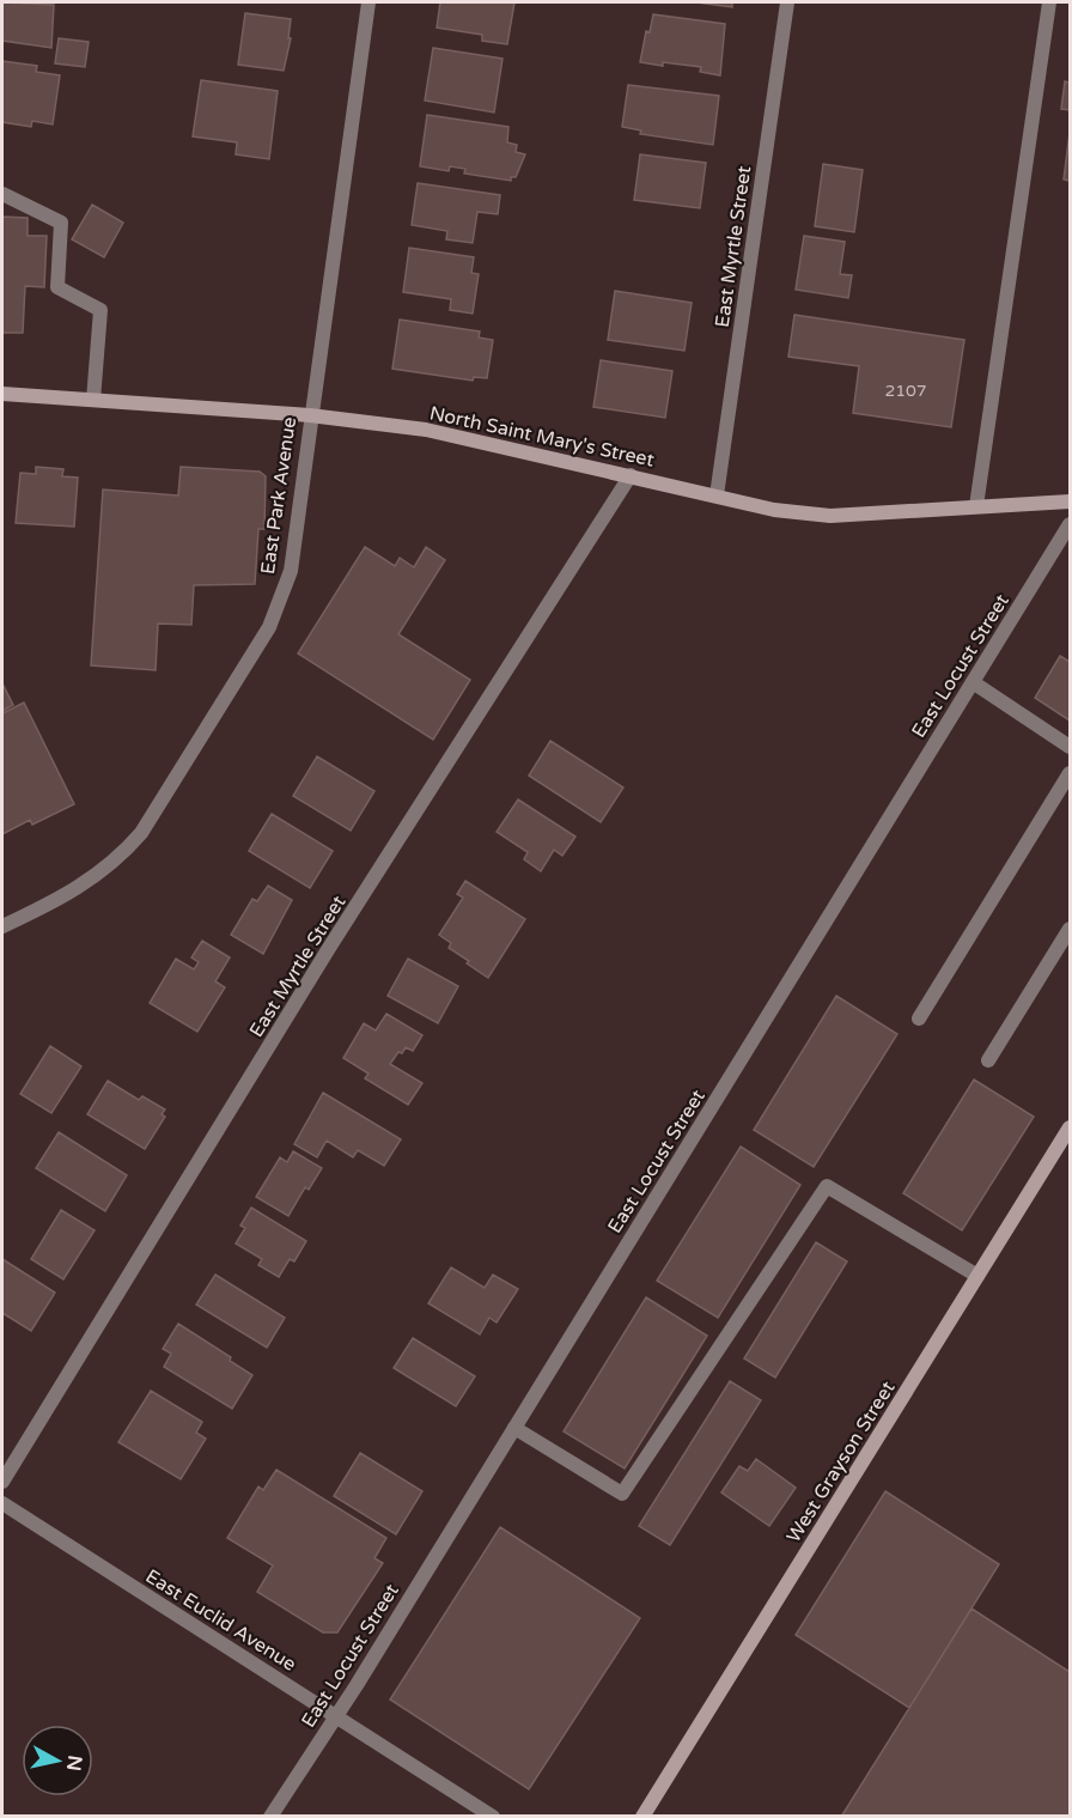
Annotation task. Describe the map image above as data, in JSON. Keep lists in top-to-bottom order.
{
  "streets": {
    "main road": ["North Saint Mary's Street", "West Grayson Street"],
    "street": [
      "East Myrtle Street",
      "East Park Avenue",
      "East Locust Street",
      "East Euclid Avenue"
    ]
  },
  "crossings": [
    ["East Myrtle Street", "North Saint Mary's Street"],
    ["North Saint Mary's Street", "East Park Avenue"],
    ["East Locust Street", "East Euclid Avenue"]
  ],
  "house_numbers": ["2107"],
  "north": "right"
}
